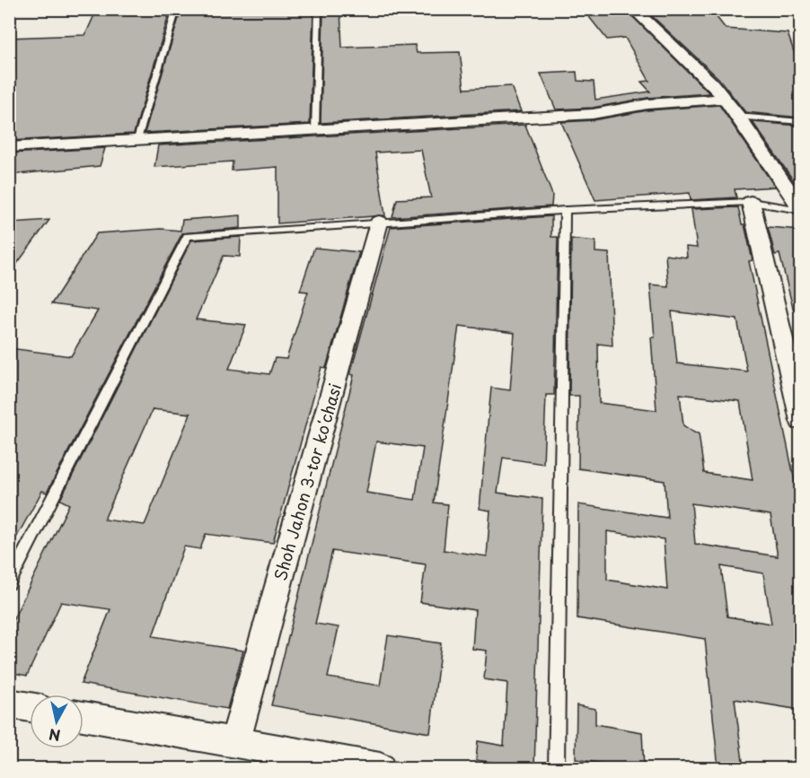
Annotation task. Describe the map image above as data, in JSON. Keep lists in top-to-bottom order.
{
  "streets": {
    "street": ["Shoh Jahon 3-tor koʻchasi"]
  },
  "north": "bottom"
}
